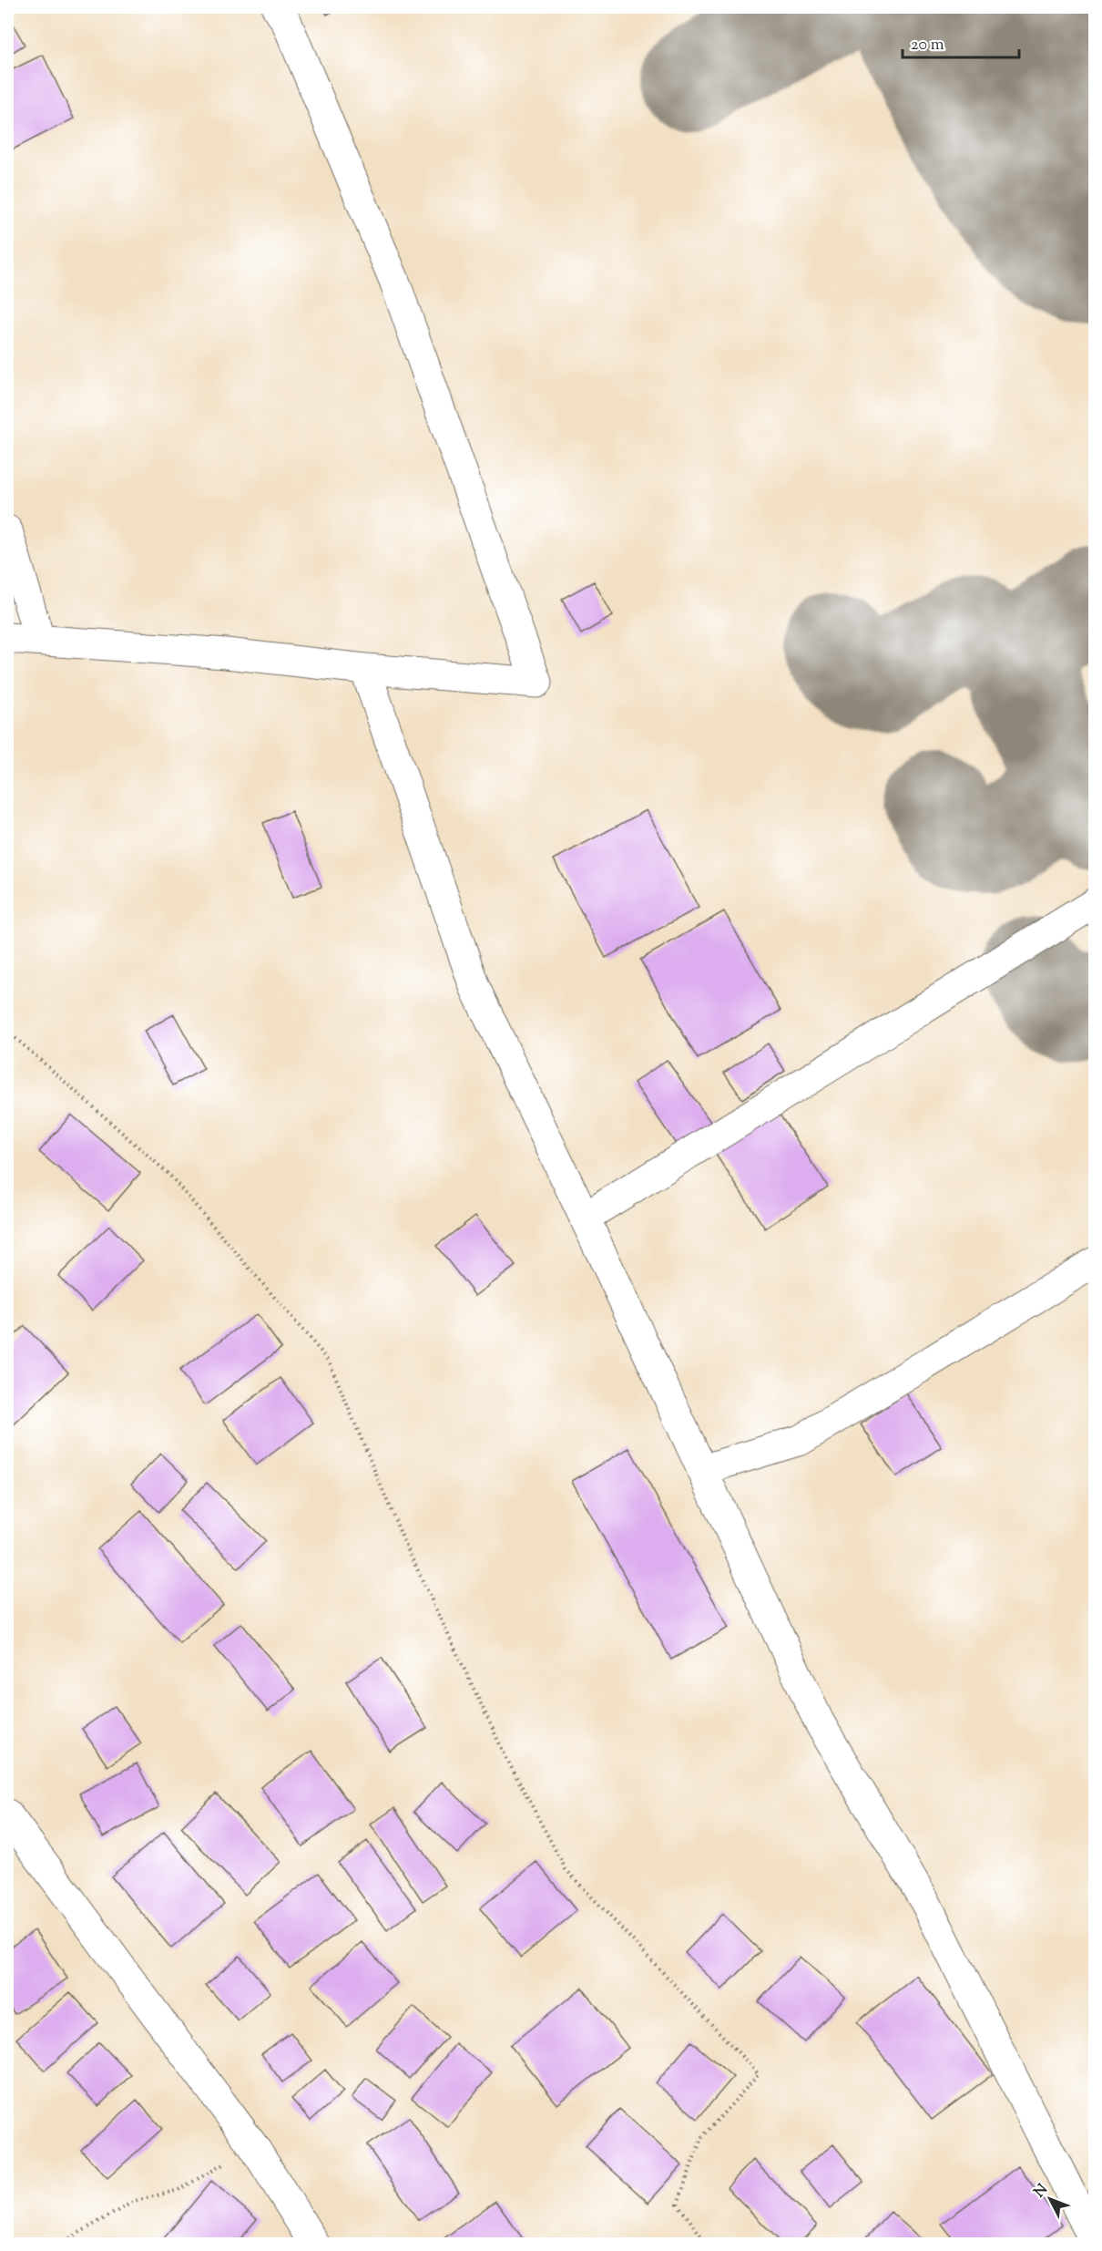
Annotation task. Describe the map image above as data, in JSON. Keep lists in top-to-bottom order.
{
  "scale_bar": "20 m",
  "north": "top left"
}
